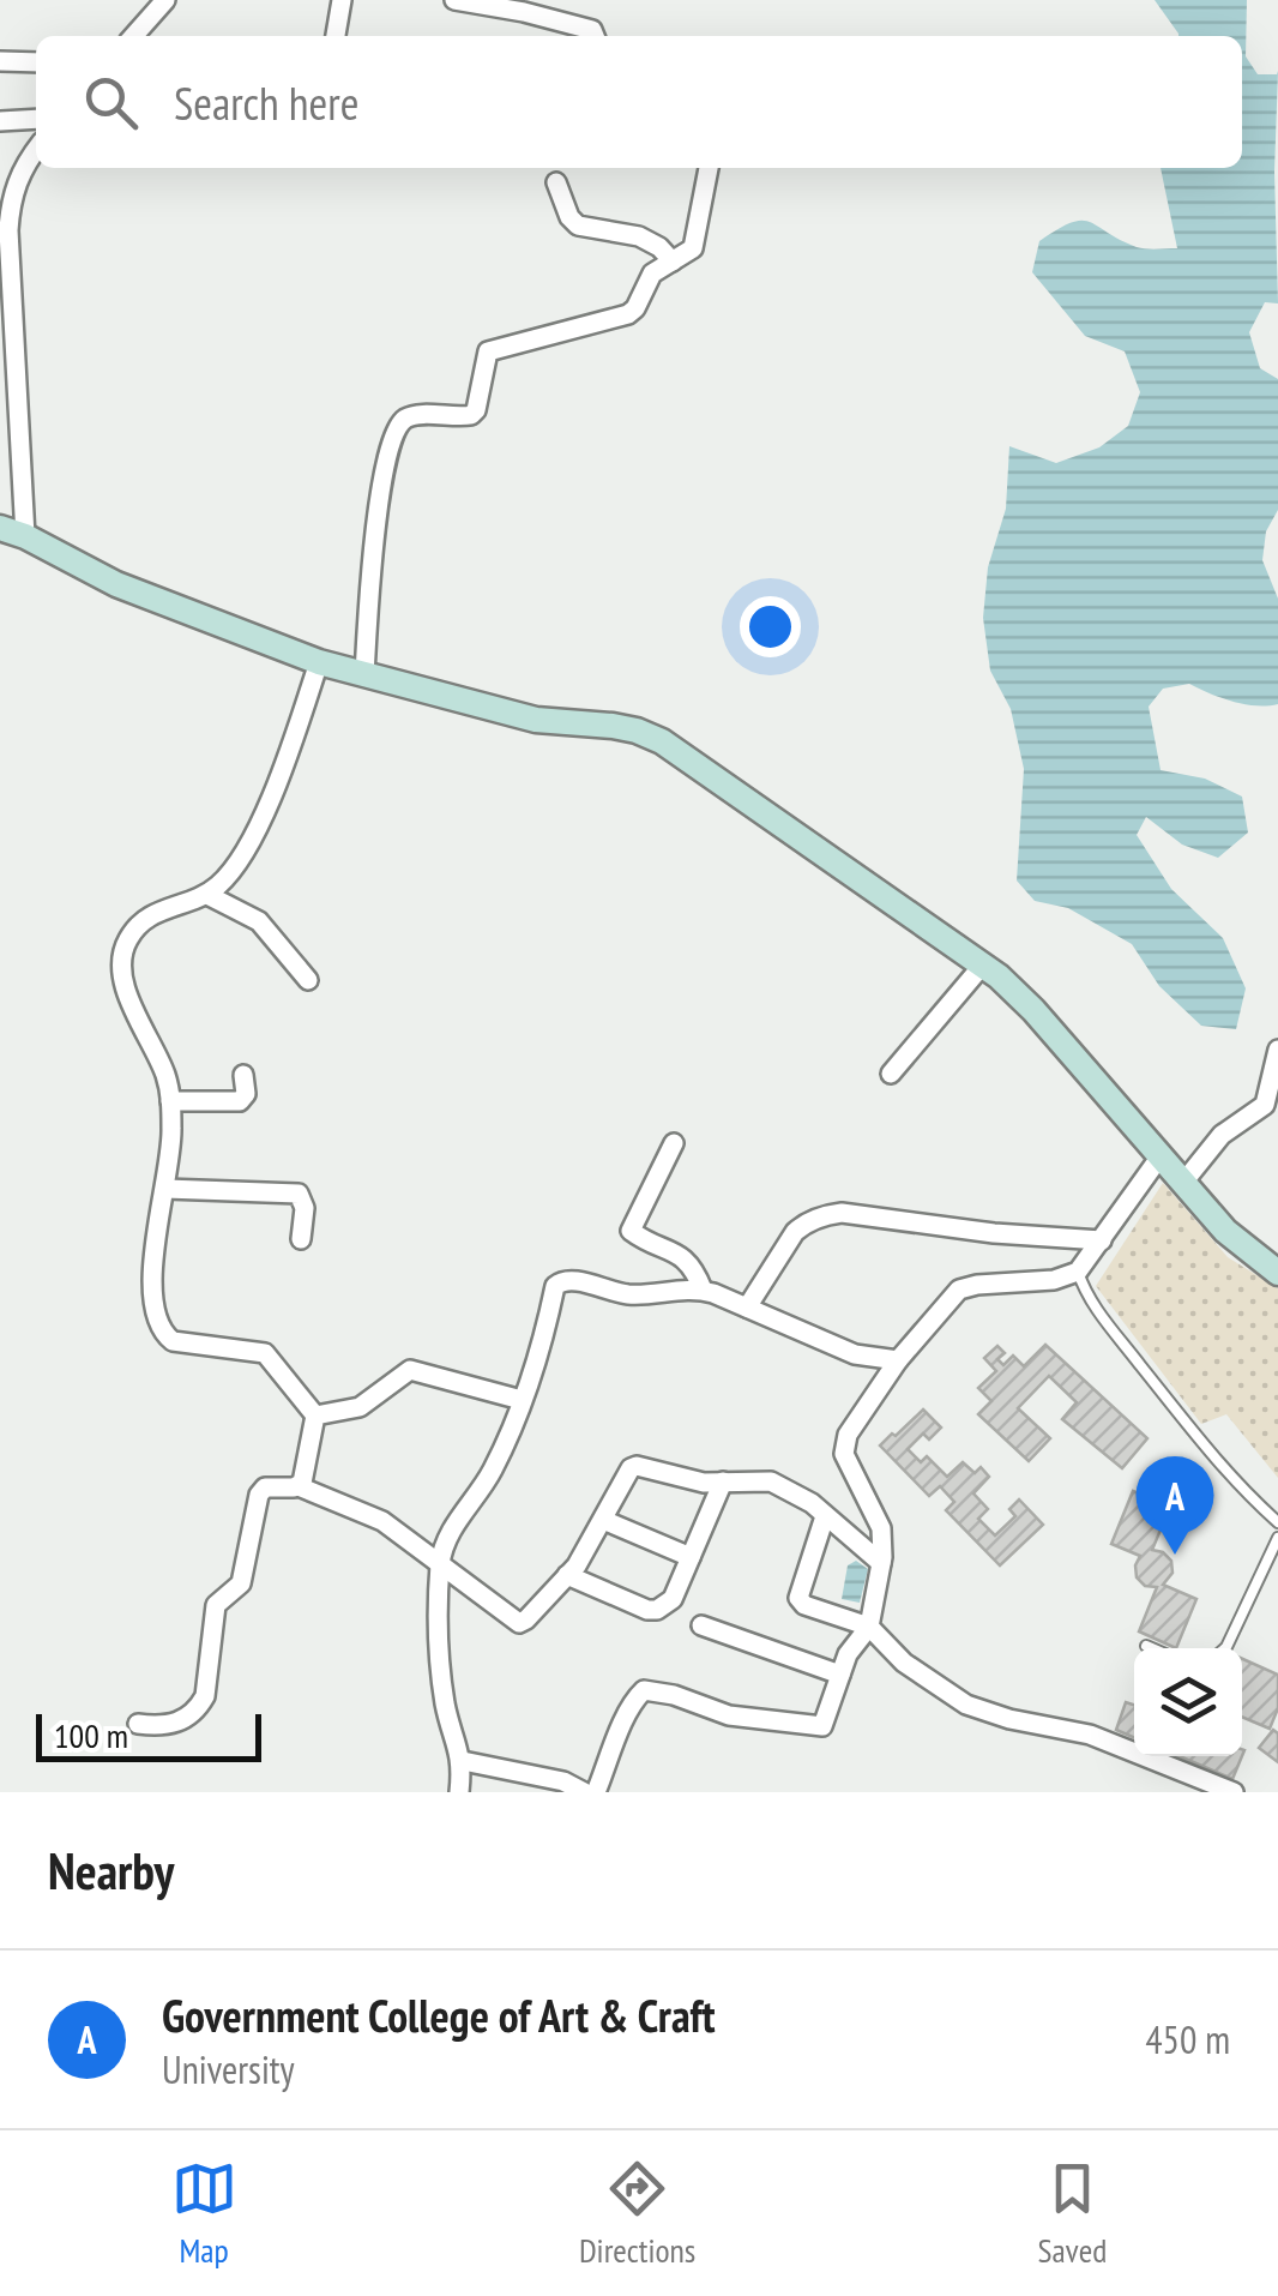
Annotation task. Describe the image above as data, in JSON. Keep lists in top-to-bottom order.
{
  "scale_bar": "100 m",
  "page": {
    "search": "Search here",
    "pins": "A",
    "scale": "100 m",
    "heading": "Nearby",
    "list": [
      {
        "mark": "A",
        "name": "Government College of Art & Craft",
        "note": "University",
        "value": "450 m"
      }
    ],
    "nav": ["Map", "Directions", "Saved"]
  }
}
